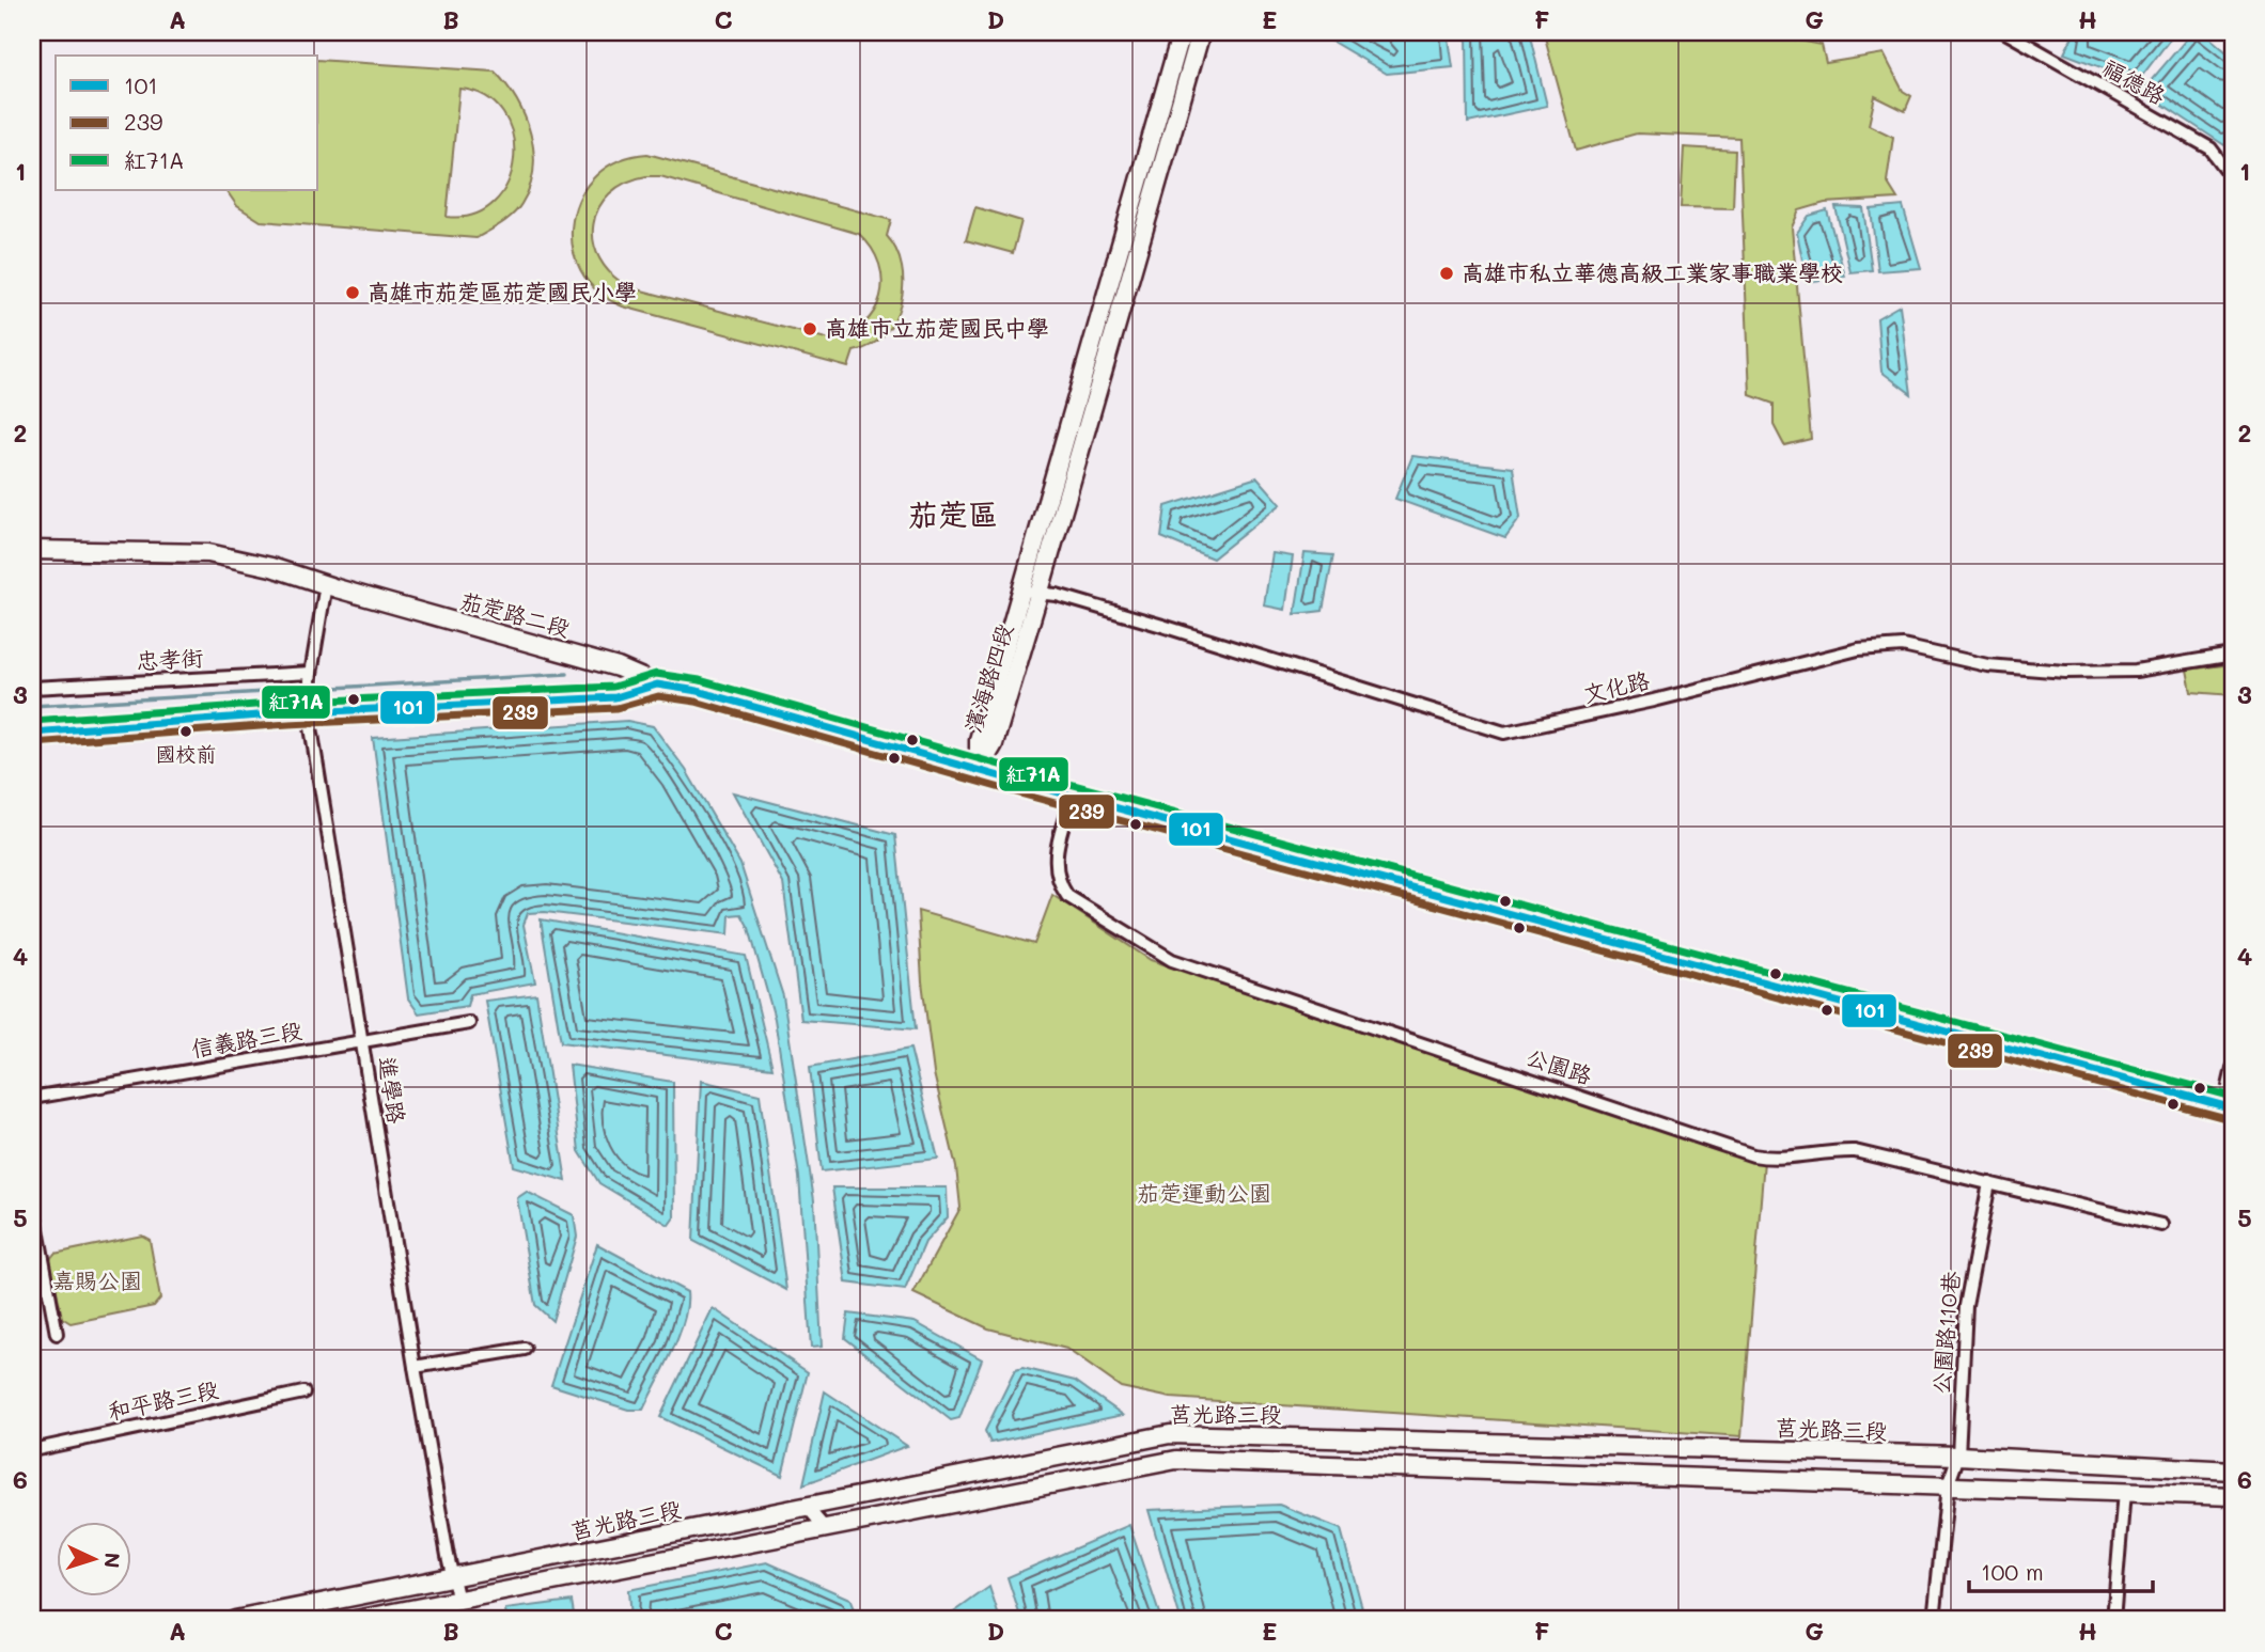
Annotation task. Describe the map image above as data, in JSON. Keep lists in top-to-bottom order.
{
  "streets": {
    "street": [
      "福德路",
      "茄萣路二段",
      "忠孝街",
      "濱海路四段",
      "文化路",
      "信義路三段",
      "公園路",
      "進學路",
      "公園路110巷",
      "和平路三段",
      "莒光路三段"
    ]
  },
  "crossings": [
    ["茄萣路二段", "濱海路四段"],
    ["茄萣路二段", "公園路"],
    ["茄萣路二段", "進學路"],
    ["忠孝街", "進學路"],
    ["濱海路四段", "文化路"],
    ["信義路三段", "進學路"],
    ["公園路", "公園路110巷"],
    ["進學路", "莒光路三段"],
    ["公園路110巷", "莒光路三段"]
  ],
  "districts": ["茄萣區"],
  "parks": ["茄萣運動公園", "嘉賜公園"],
  "places": [
    "高雄市私立華德高級工業家事職業學校",
    "高雄市茄萣區茄萣國民小學",
    "高雄市立茄萣國民中學",
    "國校前"
  ],
  "lines": ["transit line 紅71A", "transit line 101", "transit line 239"],
  "legend": ["101", "239", "紅71A"],
  "scale_bar": "100 m",
  "north": "right",
  "grid": {
    "columns": [
      "A",
      "B",
      "C",
      "D",
      "E",
      "F",
      "G",
      "H"
    ],
    "rows": [
      "1",
      "2",
      "3",
      "4",
      "5",
      "6"
    ]
  }
}
